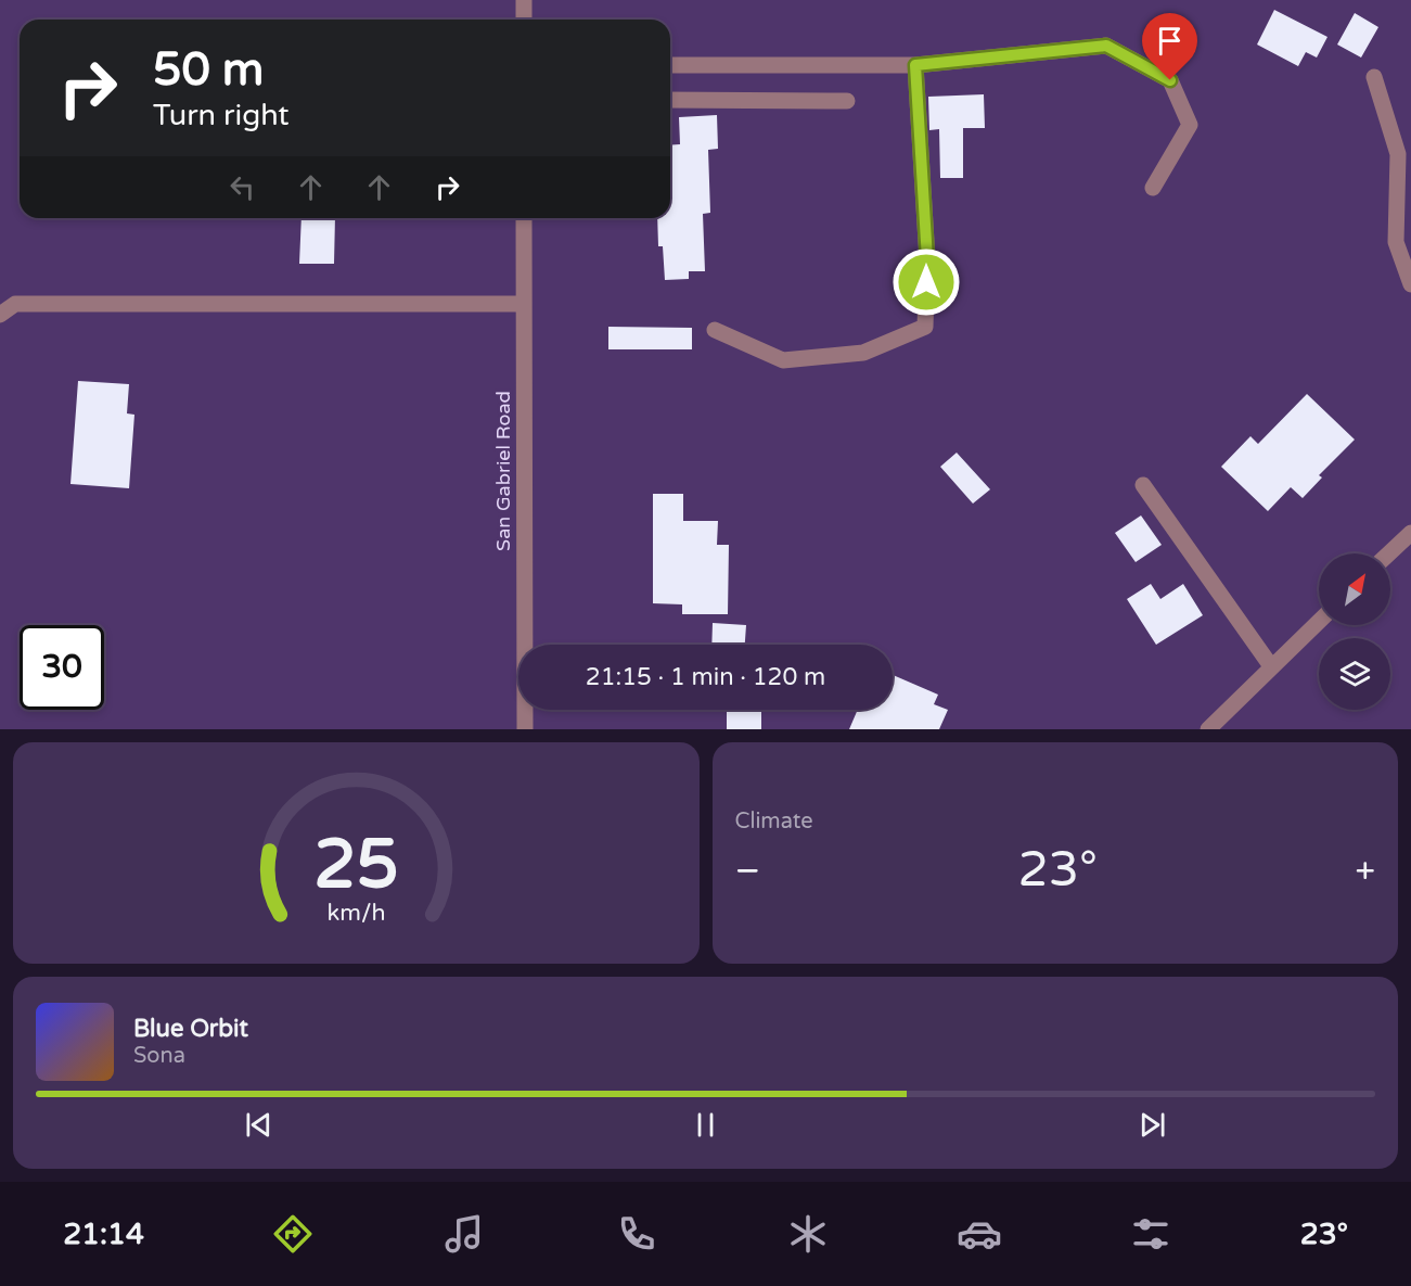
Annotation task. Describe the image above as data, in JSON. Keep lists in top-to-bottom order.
{
  "streets": {
    "street": ["San Gabriel Road"]
  },
  "north": "top right",
  "page": {
    "turn": ["50 m", "Turn right"],
    "limit": "30",
    "trip": "21:15 · 1 min · 120 m",
    "tile": "Climate",
    "heat": ["−", "23°", "+"],
    "song": ["Blue Orbit", "Sona"],
    "tabs": ["21:14", "23°"],
    "gauge": ["25", "km/h"]
  }
}
